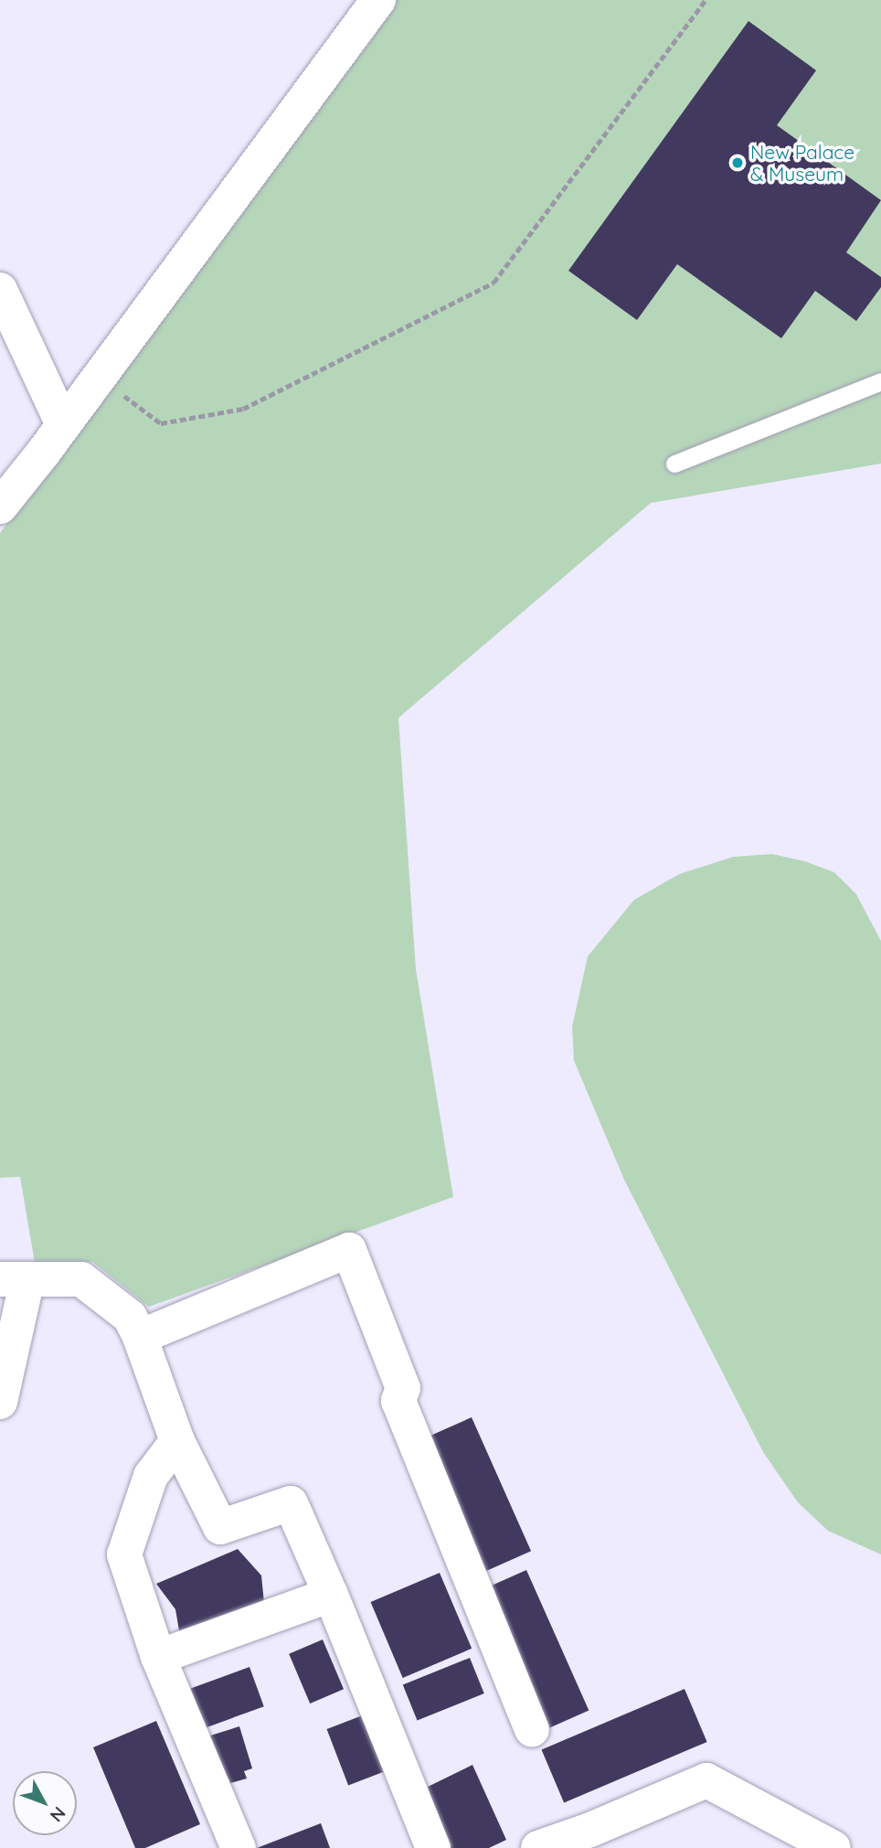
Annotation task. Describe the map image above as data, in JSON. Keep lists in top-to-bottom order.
{
  "places": ["New Palace & Museum"],
  "north": "bottom right"
}
